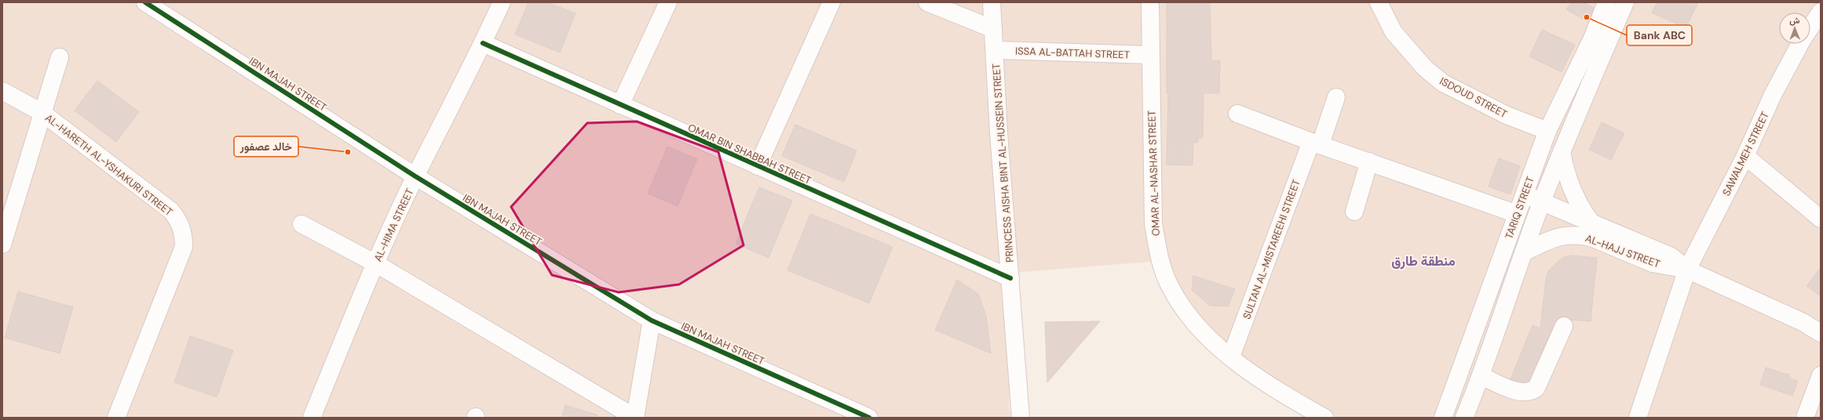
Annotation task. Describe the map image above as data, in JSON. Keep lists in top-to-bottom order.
{
  "streets": {
    "street": [
      "ISSA AL-BATTAH STREET",
      "IBN MAJAH STREET",
      "ISDOUD STREET",
      "OMAR BIN SHABBAH STREET",
      "SAWALMEH STREET",
      "PRINCESS AISHA BINT AL-HUSSEIN STREET",
      "AL-HARETH AL-YSHAKURI STREET",
      "OMAR AL-NASHAR STREET",
      "TARIQ STREET",
      "AL-HIMA STREET",
      "SULTAN AL-MISTAREEHI STREET",
      "AL-HAJJ STREET"
    ]
  },
  "crossings": [
    ["ISSA AL-BATTAH STREET", "PRINCESS AISHA BINT AL-HUSSEIN STREET"],
    ["ISSA AL-BATTAH STREET", "OMAR AL-NASHAR STREET"],
    ["IBN MAJAH STREET", "AL-HIMA STREET"],
    ["ISDOUD STREET", "TARIQ STREET"],
    ["OMAR BIN SHABBAH STREET", "PRINCESS AISHA BINT AL-HUSSEIN STREET"],
    ["OMAR BIN SHABBAH STREET", "AL-HIMA STREET"],
    ["SAWALMEH STREET", "AL-HAJJ STREET"],
    ["OMAR AL-NASHAR STREET", "SULTAN AL-MISTAREEHI STREET"],
    ["TARIQ STREET", "AL-HAJJ STREET"]
  ],
  "districts": ["منطقة طارق"],
  "places": ["Bank ABC", "خالد عصفور"],
  "north": "top"
}
